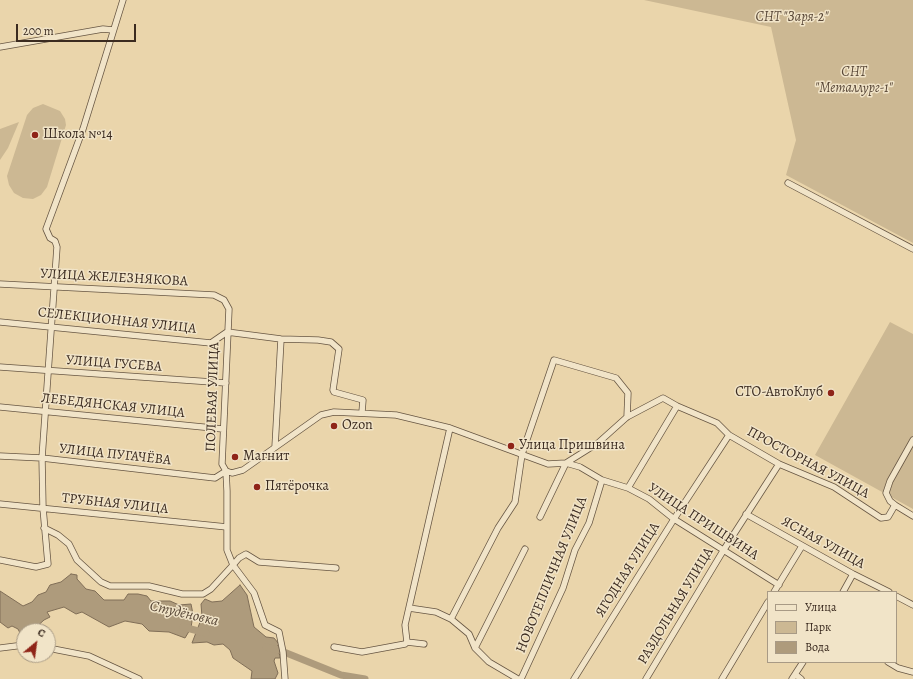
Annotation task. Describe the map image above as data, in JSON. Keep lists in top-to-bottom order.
{
  "streets": {
    "street": [
      "УЛИЦА ЖЕЛЕЗНЯКОВА",
      "СЕЛЕКЦИОННАЯ УЛИЦА",
      "УЛИЦА ГУСЕВА",
      "ПОЛЕВАЯ УЛИЦА",
      "ЛЕБЕДЯНСКАЯ УЛИЦА",
      "УЛИЦА ПУГАЧЁВА",
      "ПРОСТОРНАЯ УЛИЦА",
      "ТРУБНАЯ УЛИЦА",
      "УЛИЦА ПРИШВИНА",
      "ЯСНАЯ УЛИЦА",
      "ЯГОДНАЯ УЛИЦА",
      "НОВОТЕПЛИЧНАЯ УЛИЦА",
      "РАЗДОЛЬНАЯ УЛИЦА"
    ]
  },
  "crossings": [
    ["УЛИЦА ЖЕЛЕЗНЯКОВА", "ПОЛЕВАЯ УЛИЦА"],
    ["СЕЛЕКЦИОННАЯ УЛИЦА", "ПОЛЕВАЯ УЛИЦА"],
    ["УЛИЦА ГУСЕВА", "ПОЛЕВАЯ УЛИЦА"],
    ["ПОЛЕВАЯ УЛИЦА", "ЛЕБЕДЯНСКАЯ УЛИЦА"],
    ["ПОЛЕВАЯ УЛИЦА", "УЛИЦА ПУГАЧЁВА"],
    ["ПОЛЕВАЯ УЛИЦА", "ТРУБНАЯ УЛИЦА"],
    ["ПОЛЕВАЯ УЛИЦА", "УЛИЦА ПРИШВИНА"],
    ["УЛИЦА ПУГАЧЁВА", "УЛИЦА ПРИШВИНА"],
    ["ПРОСТОРНАЯ УЛИЦА", "ЯГОДНАЯ УЛИЦА"],
    ["ПРОСТОРНАЯ УЛИЦА", "РАЗДОЛЬНАЯ УЛИЦА"],
    ["УЛИЦА ПРИШВИНА", "ЯГОДНАЯ УЛИЦА"],
    ["УЛИЦА ПРИШВИНА", "НОВОТЕПЛИЧНАЯ УЛИЦА"],
    ["УЛИЦА ПРИШВИНА", "РАЗДОЛЬНАЯ УЛИЦА"],
    ["ЯСНАЯ УЛИЦА", "РАЗДОЛЬНАЯ УЛИЦА"]
  ],
  "water": ["Студёновка"],
  "parks": ["СНТ \"Заря-2\"", "СНТ \"Металлург-1\""],
  "places": [
    "Школа №14",
    "СТО-АвтоКлуб",
    "Ozon",
    "Улица Пришвина",
    "Магнит",
    "Пятёрочка"
  ],
  "legend": ["Улица", "Парк", "Вода"],
  "scale_bar": "200 m",
  "north": "top right"
}
